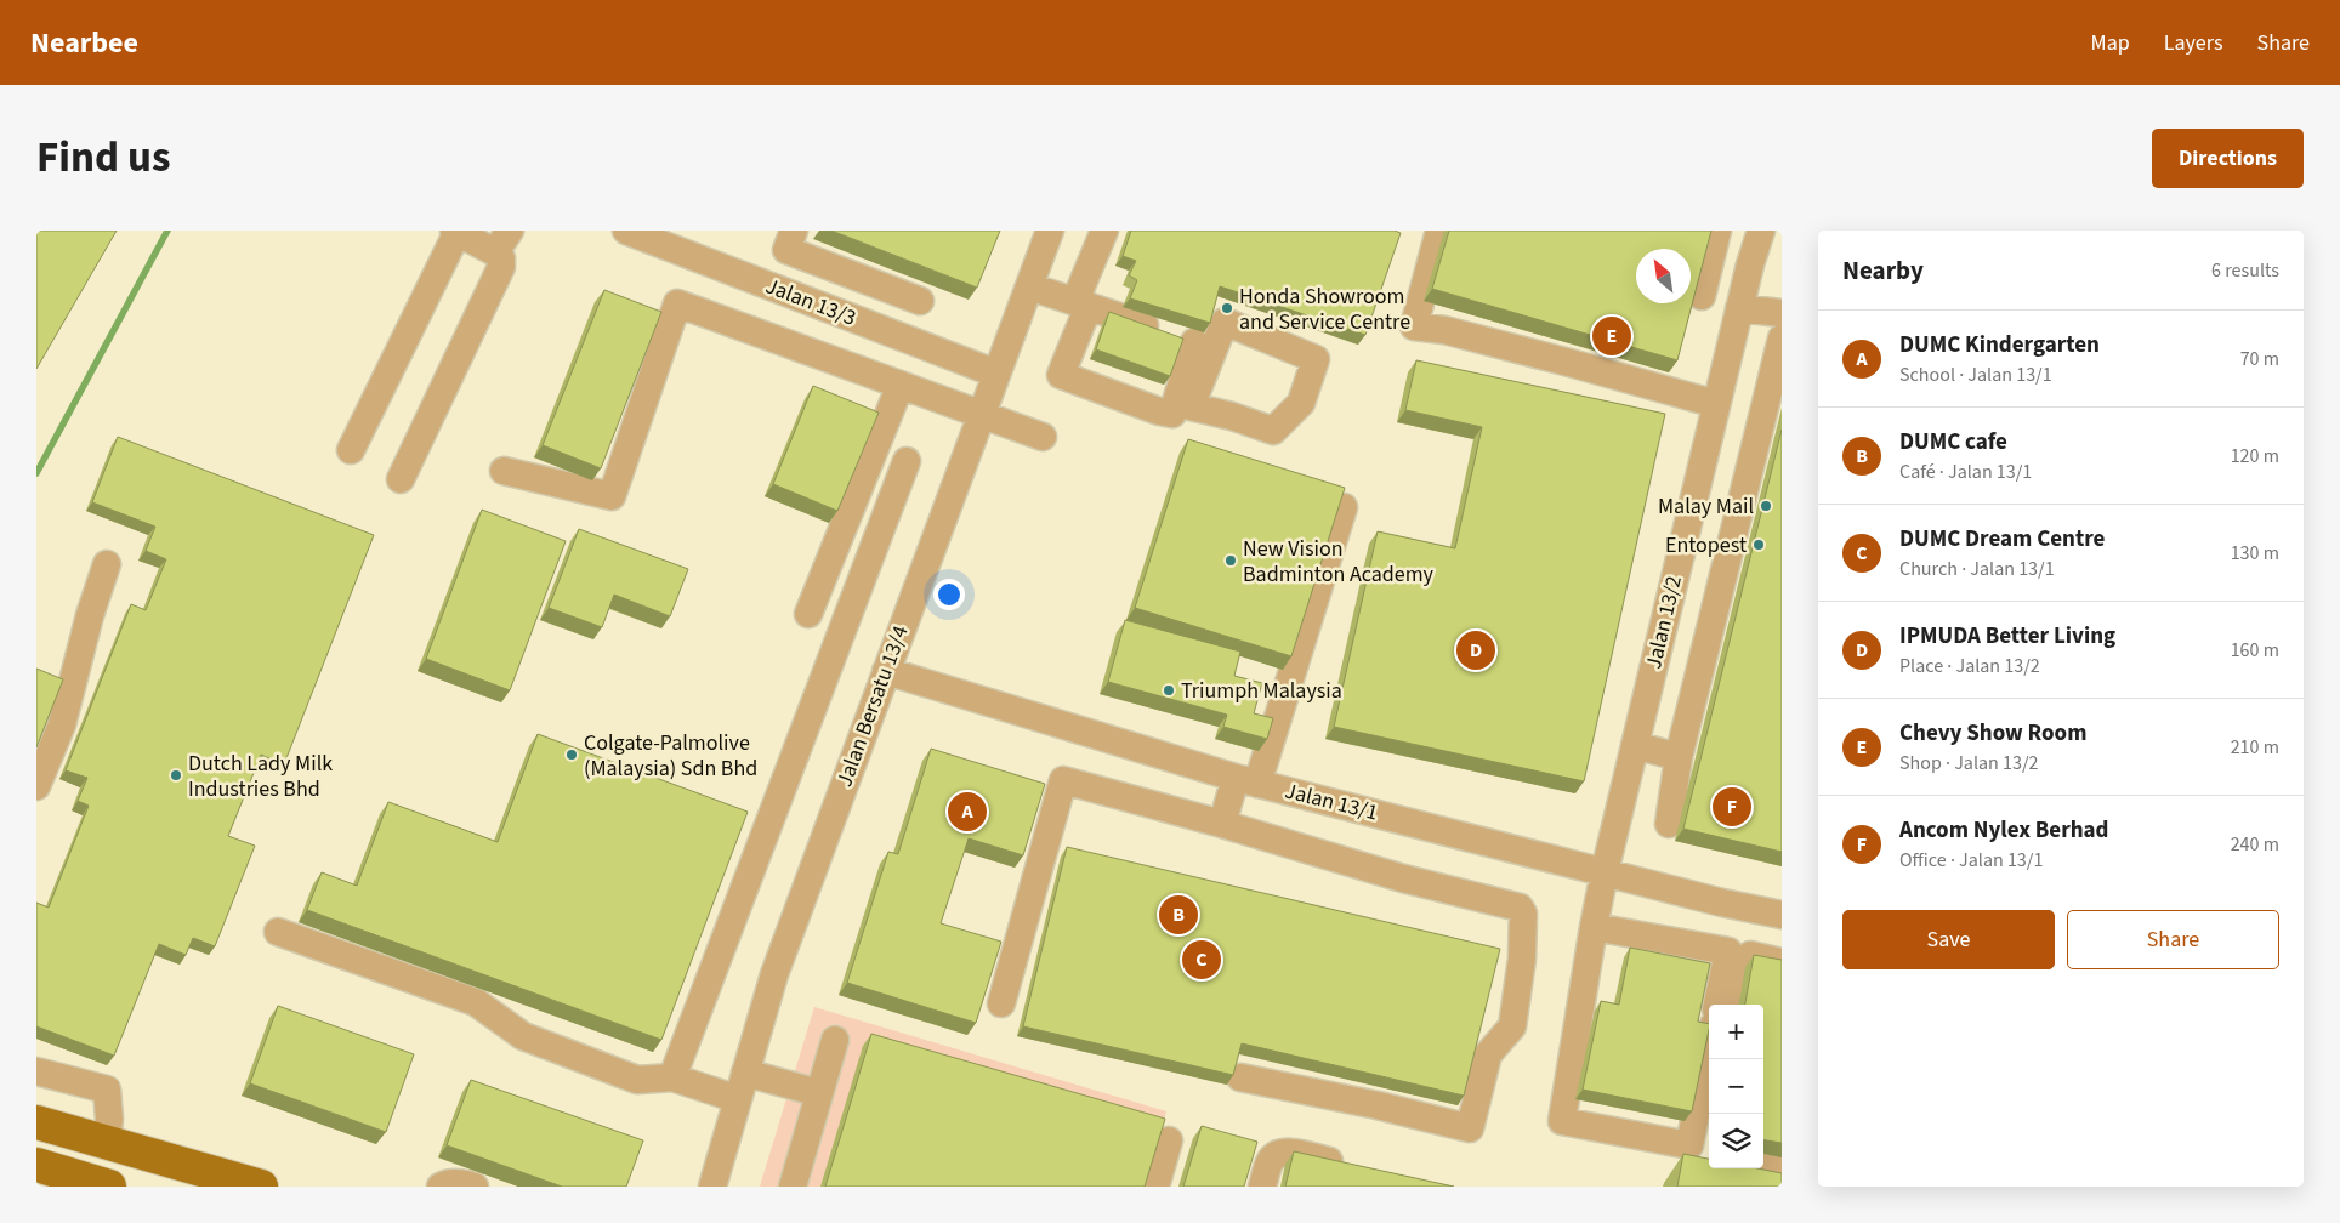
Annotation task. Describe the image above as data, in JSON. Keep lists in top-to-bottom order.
{
  "streets": {
    "street": [
      "Jalan 13/3",
      "Jalan 13/2",
      "Jalan Bersatu 13/4",
      "Jalan 13/1"
    ]
  },
  "crossings": [
    ["Jalan 13/3", "Jalan Bersatu 13/4"],
    ["Jalan 13/2", "Jalan 13/1"],
    ["Jalan Bersatu 13/4", "Jalan 13/1"]
  ],
  "places": [
    "Honda Showroom and Service Centre",
    "Malay Mail",
    "Entopest",
    "New Vision Badminton Academy",
    "Triumph Malaysia",
    "Colgate-Palmolive (Malaysia) Sdn Bhd",
    "Dutch Lady Milk Industries Bhd"
  ],
  "north": "top left",
  "page": {
    "header": "Nearbee",
    "nav": ["Map", "Layers", "Share"],
    "title": "Find us",
    "buttons": [
      "Directions",
      ["Save", "Share"]
    ],
    "heading": ["Nearby", "6 results"],
    "list": [
      {
        "mark": "A",
        "name": "DUMC Kindergarten",
        "note": "School · Jalan 13/1",
        "value": "70 m"
      },
      {
        "mark": "B",
        "name": "DUMC cafe",
        "note": "Café · Jalan 13/1",
        "value": "120 m"
      },
      {
        "mark": "C",
        "name": "DUMC Dream Centre",
        "note": "Church · Jalan 13/1",
        "value": "130 m"
      },
      {
        "mark": "D",
        "name": "IPMUDA Better Living",
        "note": "Place · Jalan 13/2",
        "value": "160 m"
      },
      {
        "mark": "E",
        "name": "Chevy Show Room",
        "note": "Shop · Jalan 13/2",
        "value": "210 m"
      },
      {
        "mark": "F",
        "name": "Ancom Nylex Berhad",
        "note": "Office · Jalan 13/1",
        "value": "240 m"
      }
    ],
    "pins": [
      "E",
      "D",
      "F",
      "A",
      "B",
      "C"
    ],
    "map_buttons": ["+", "−"]
  }
}
